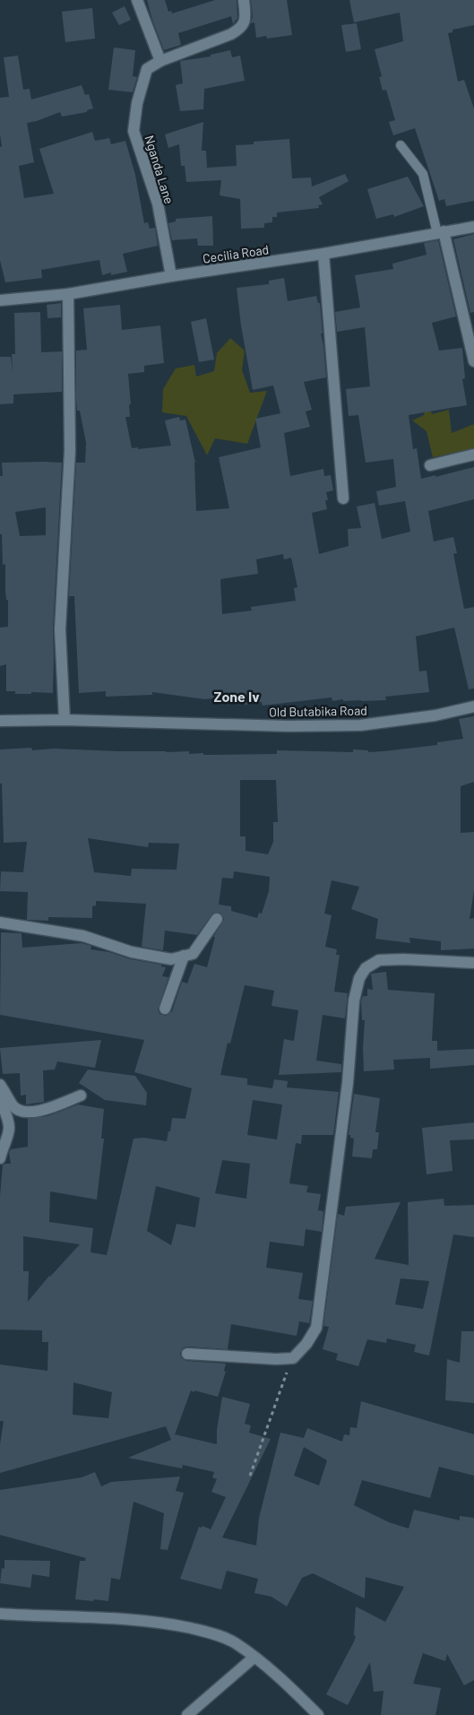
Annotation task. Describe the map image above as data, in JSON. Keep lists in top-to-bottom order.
{
  "streets": {
    "street": ["Nganda Lane", "Cecilia Road", "Old Butabika Road"]
  },
  "crossings": [
    ["Nganda Lane", "Cecilia Road"]
  ],
  "districts": ["Zone Iv"]
}
